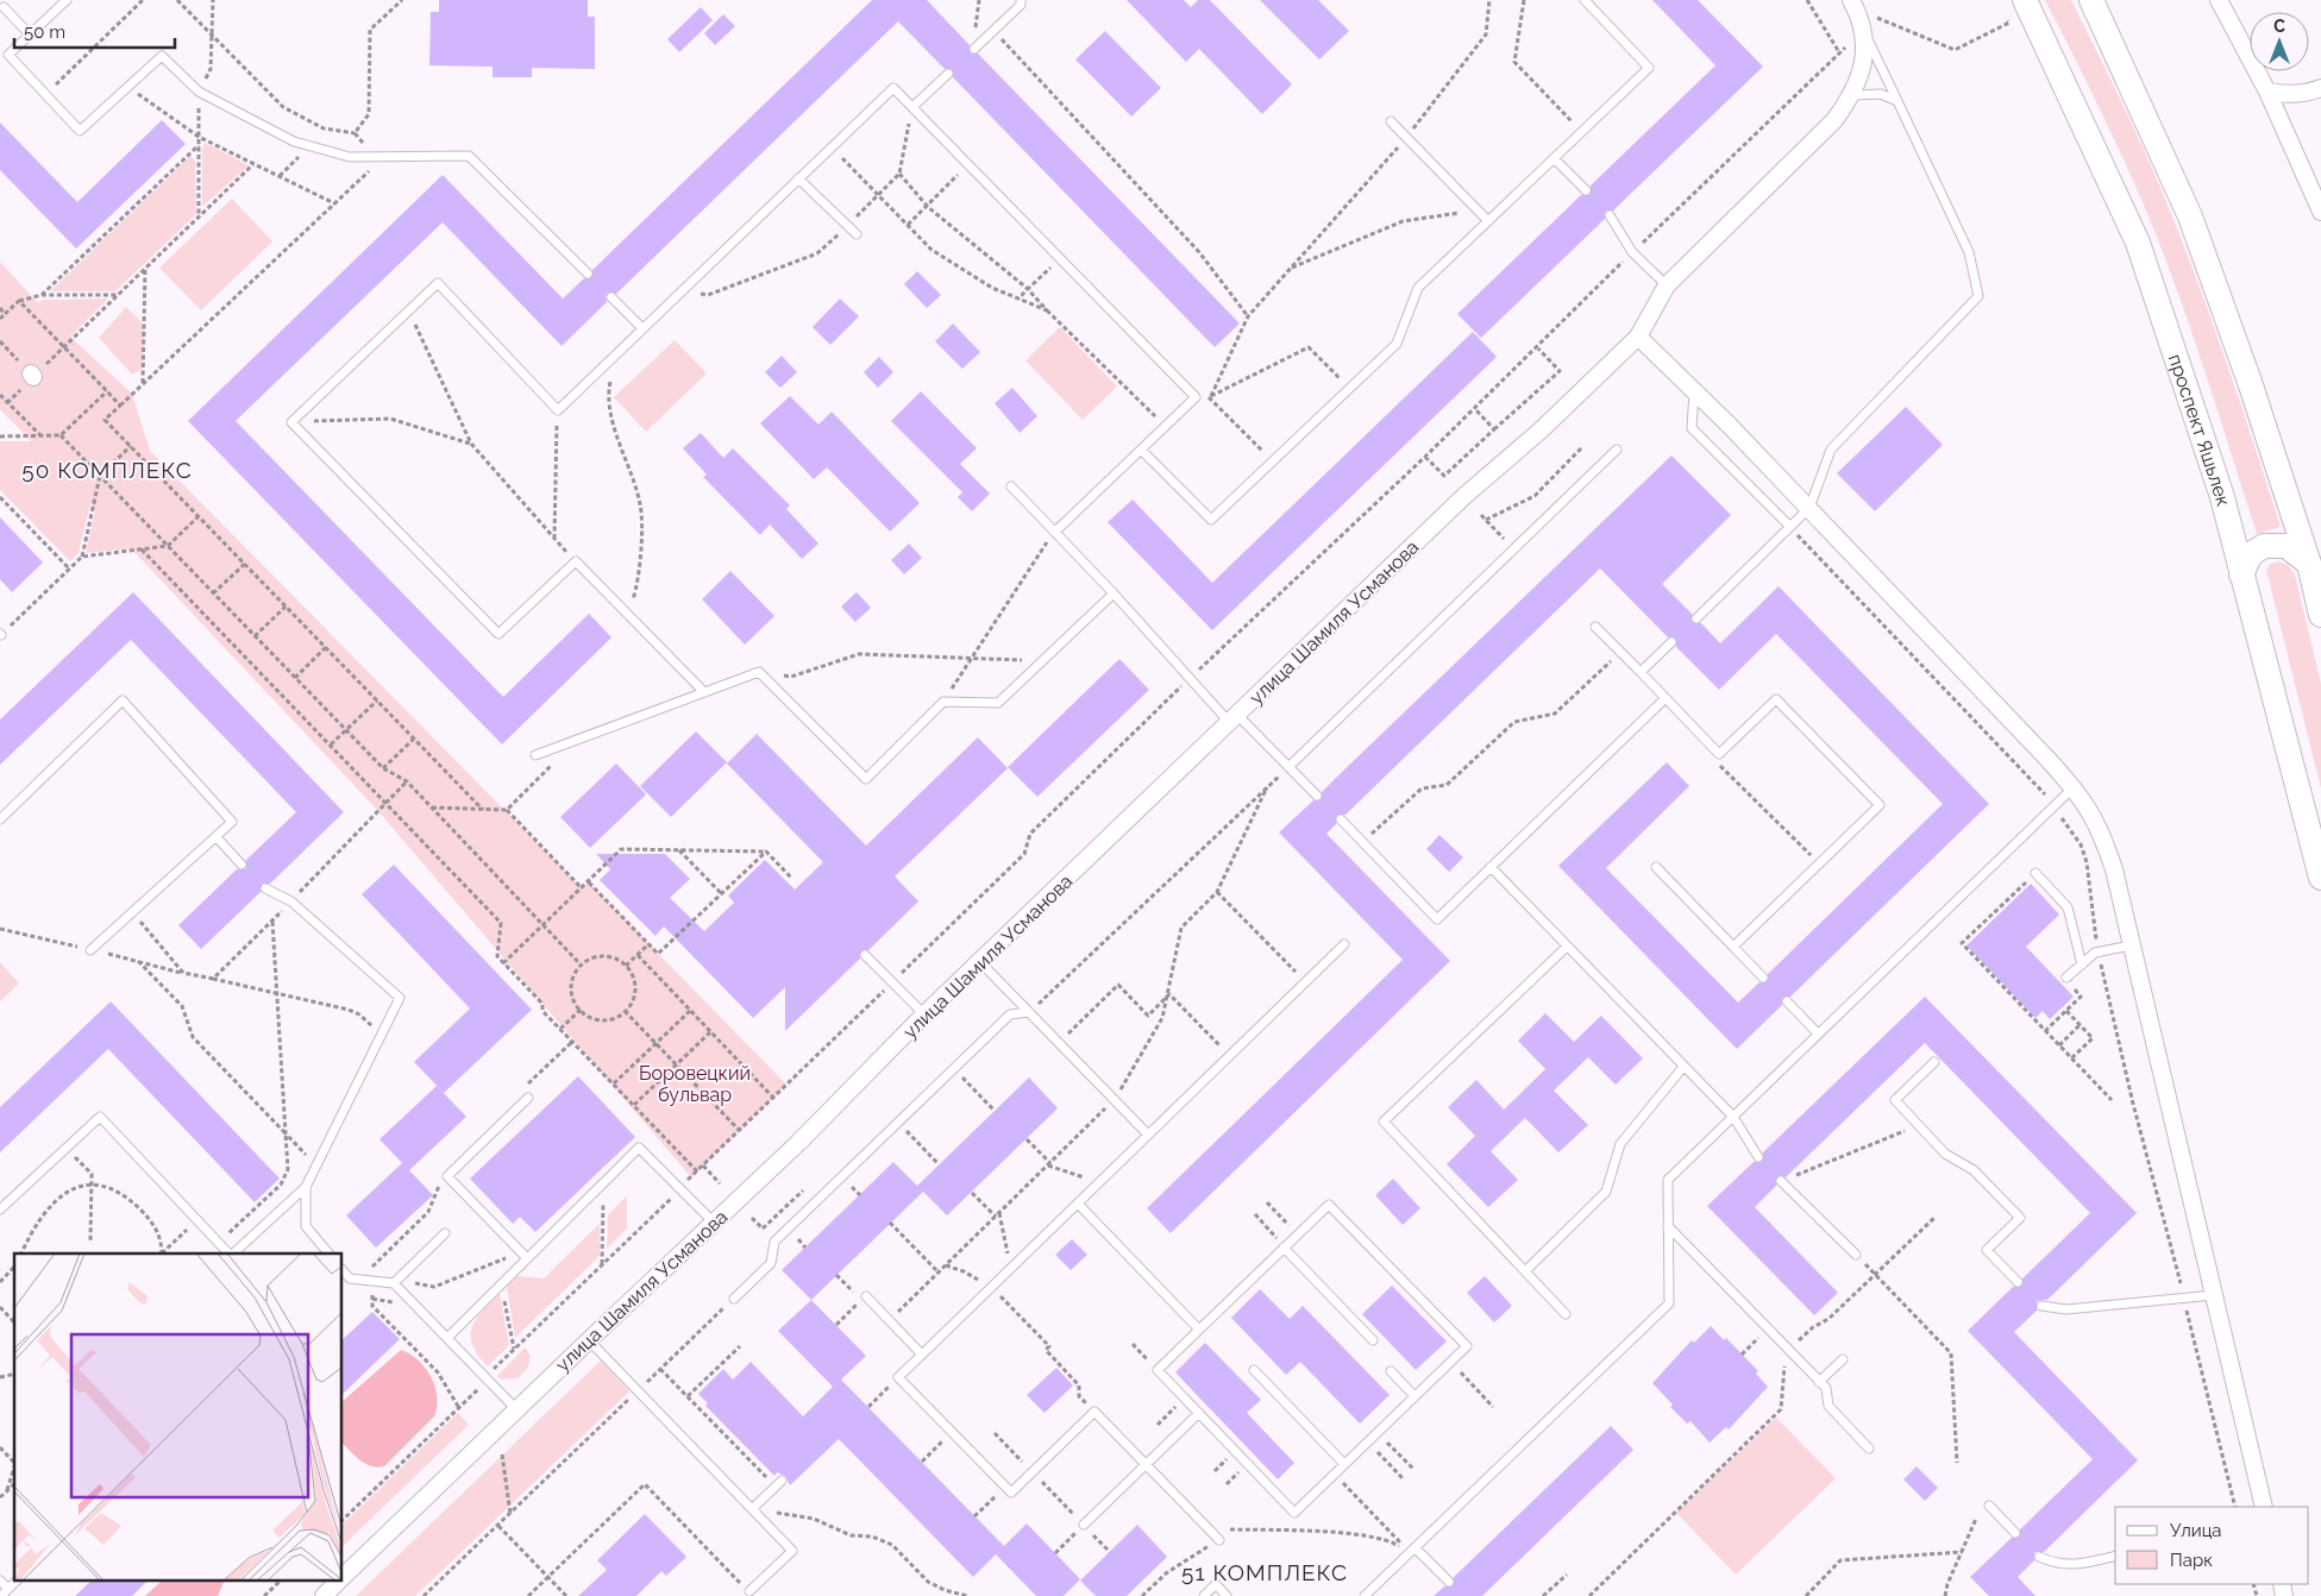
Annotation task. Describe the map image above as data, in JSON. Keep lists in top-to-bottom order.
{
  "streets": {
    "main road": ["проспект Яшьлек"],
    "street": ["улица Шамиля Усманова"]
  },
  "districts": ["50 КОМПЛЕКС", "51 КОМПЛЕКС"],
  "parks": ["Боровецкий бульвар"],
  "legend": ["Улица", "Парк"],
  "scale_bar": "50 m",
  "north": "top"
}
